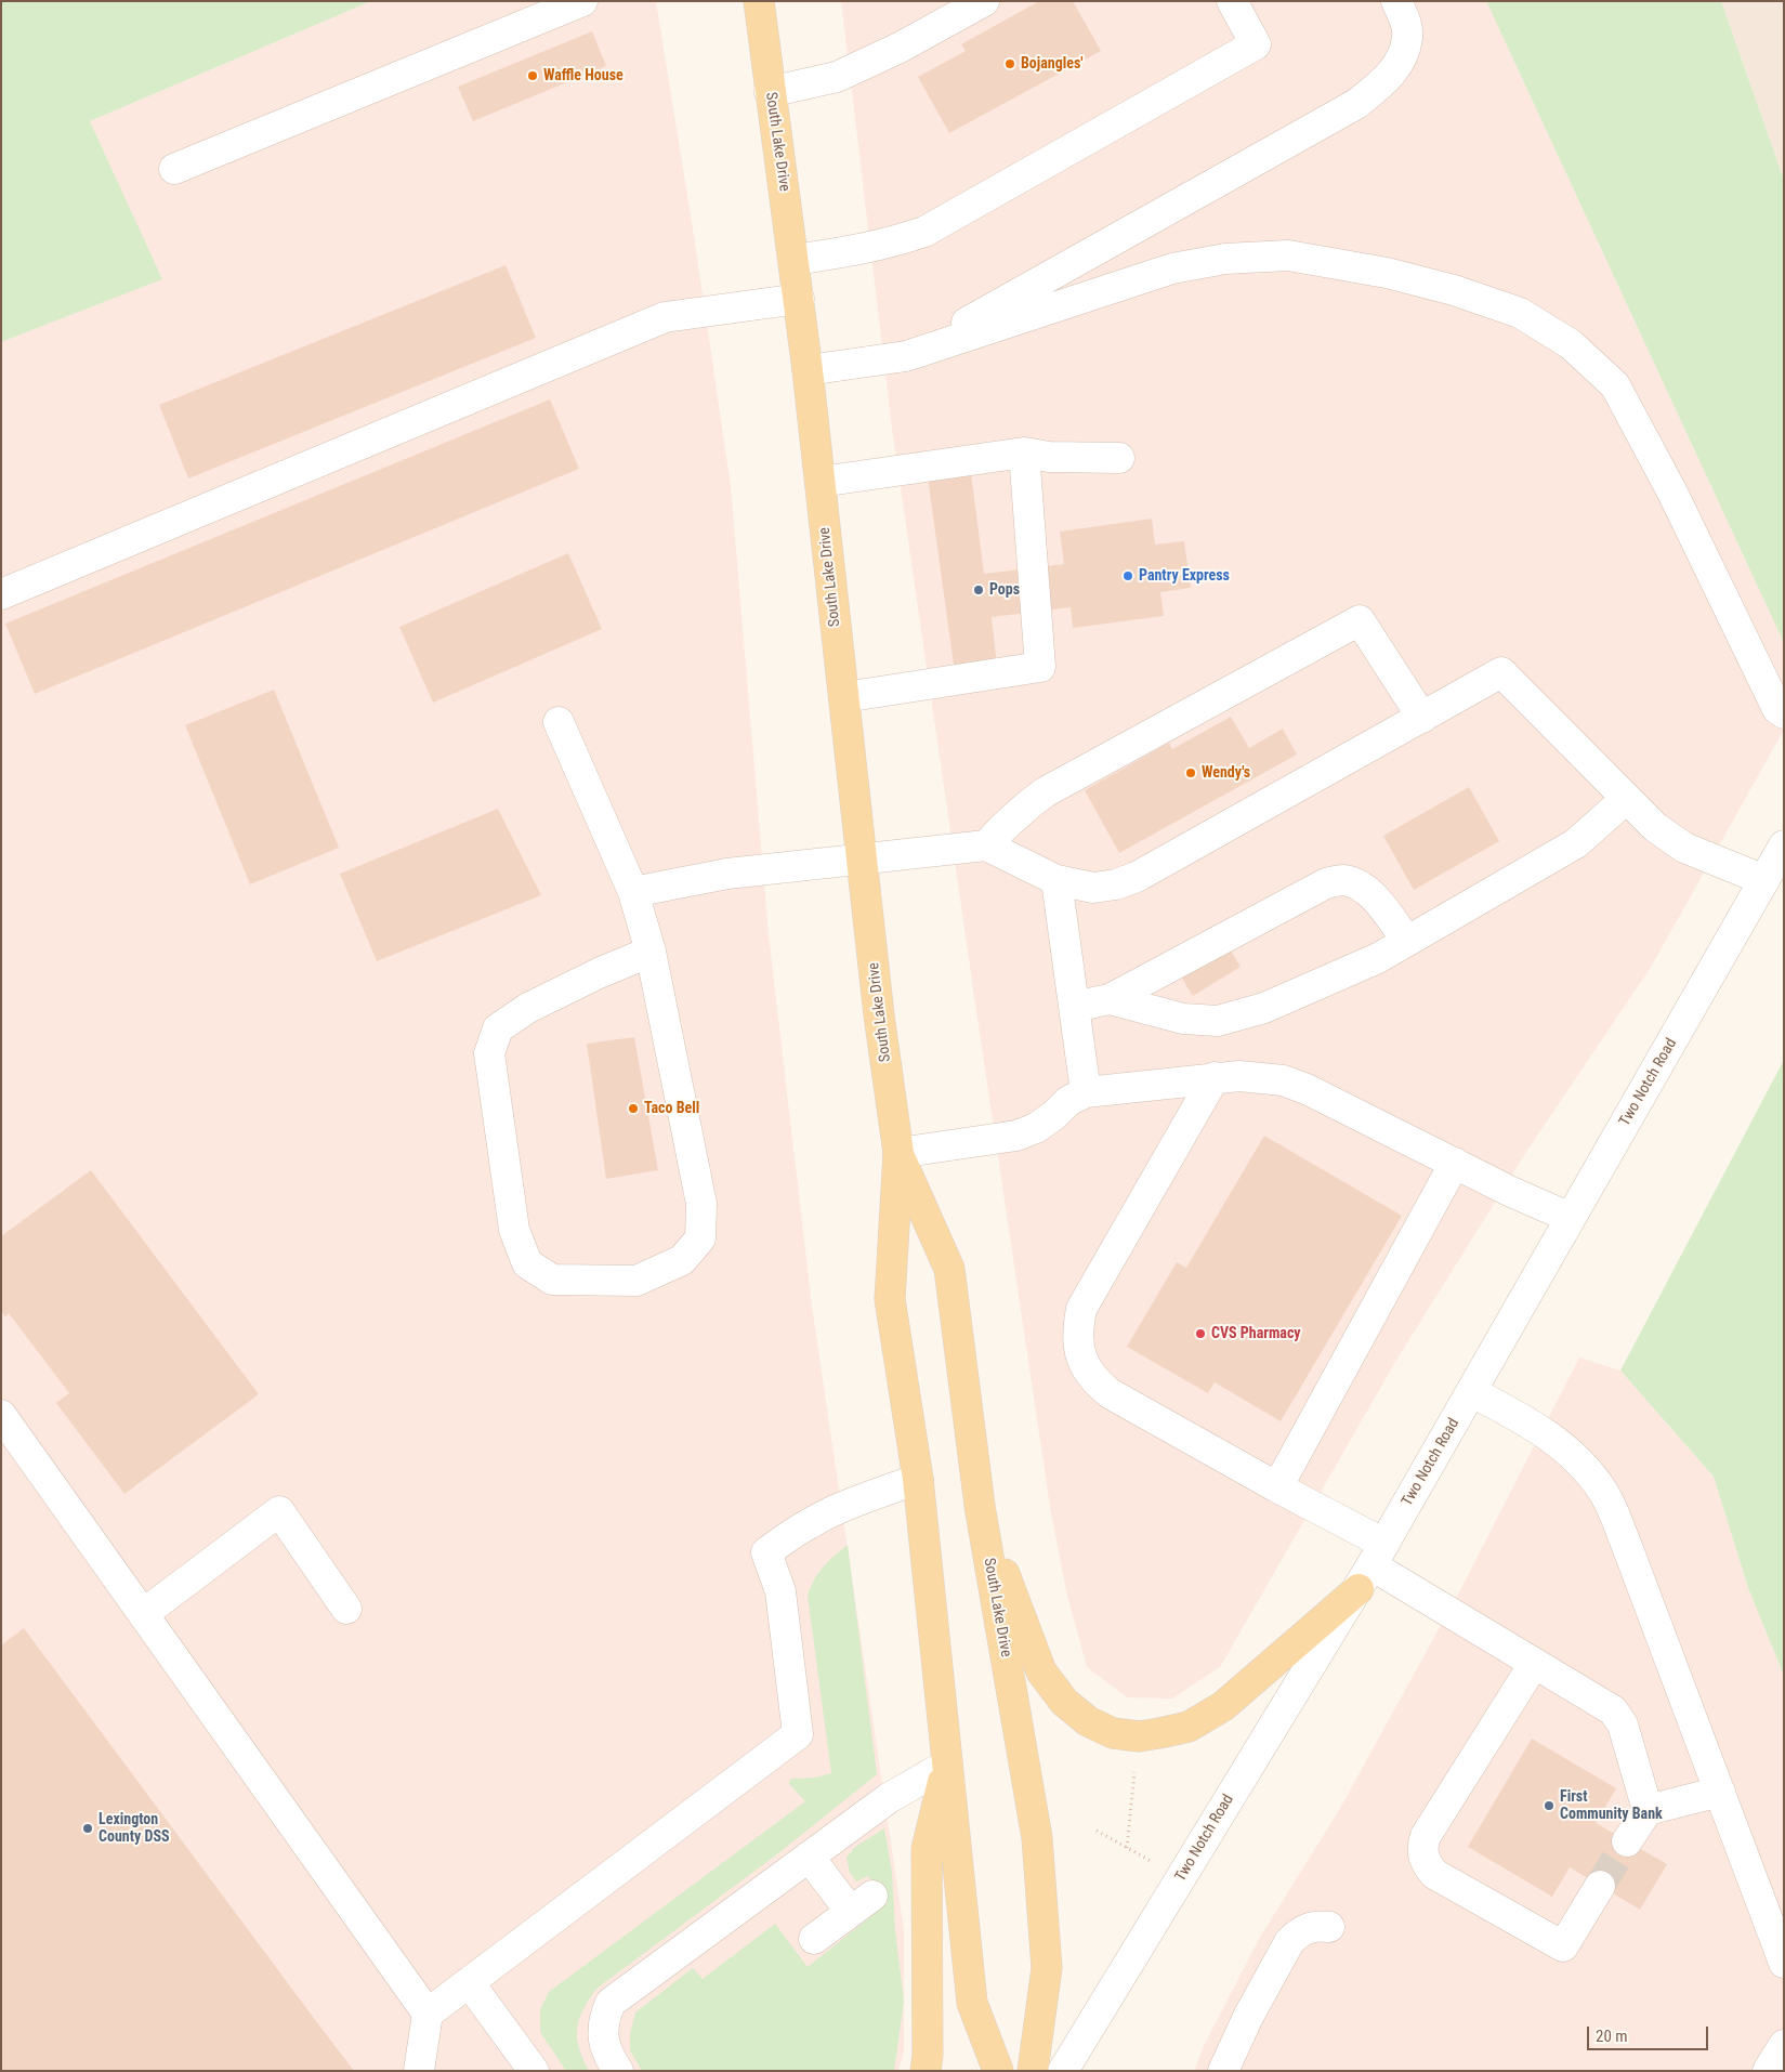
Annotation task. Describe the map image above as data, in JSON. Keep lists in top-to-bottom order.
{
  "streets": {
    "main road": ["South Lake Drive"],
    "street": ["Two Notch Road"]
  },
  "places": [
    "Bojangles'",
    "Waffle House",
    "Pantry Express",
    "Pops",
    "Wendy's",
    "Taco Bell",
    "CVS Pharmacy",
    "First Community Bank",
    "Lexington County DSS"
  ],
  "scale_bar": "20 m"
}
